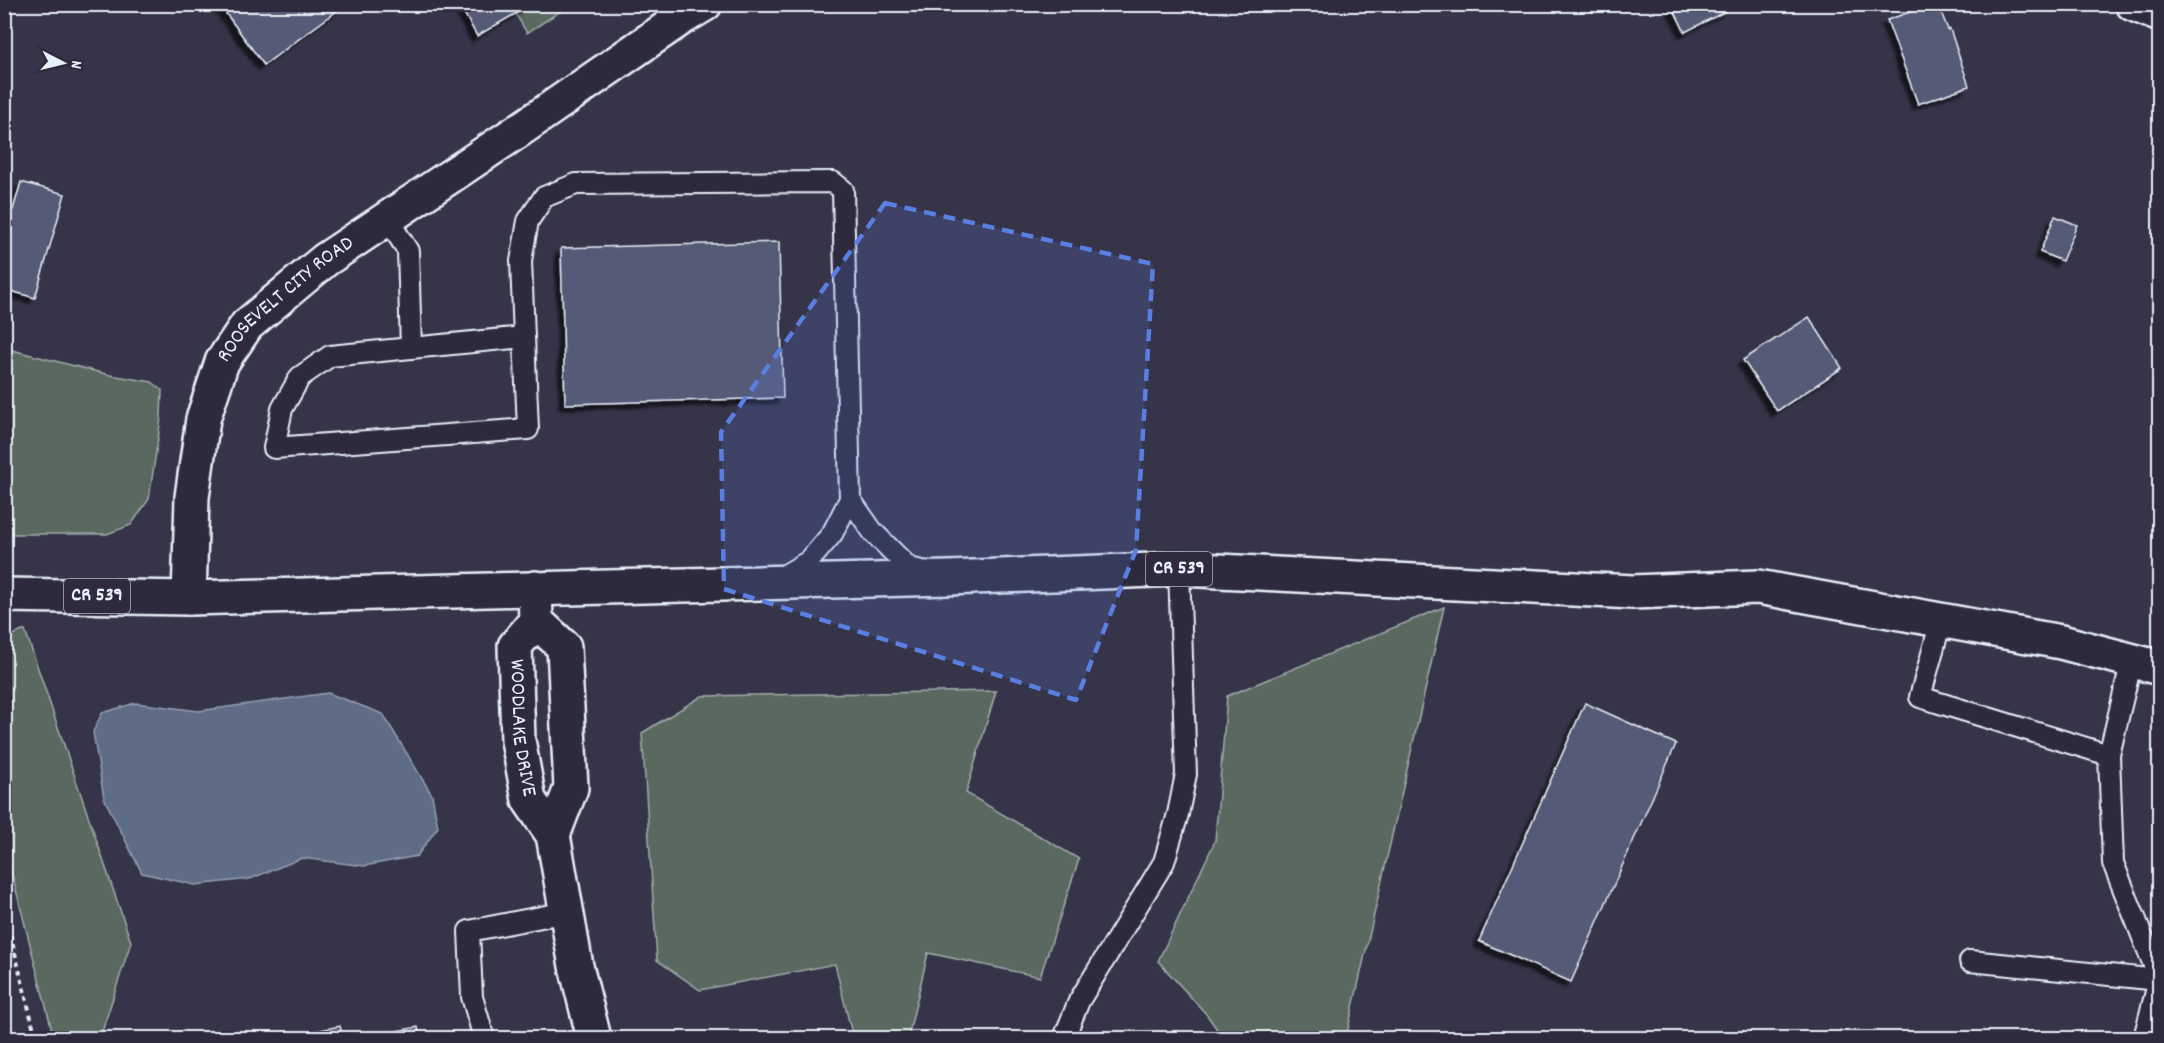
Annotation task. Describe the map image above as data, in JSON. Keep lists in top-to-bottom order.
{
  "streets": {
    "main road": ["ROOSEVELT CITY ROAD", "CR 539", "WOODLAKE DRIVE"]
  },
  "crossings": [
    ["ROOSEVELT CITY ROAD", "CR 539"]
  ],
  "north": "right"
}
